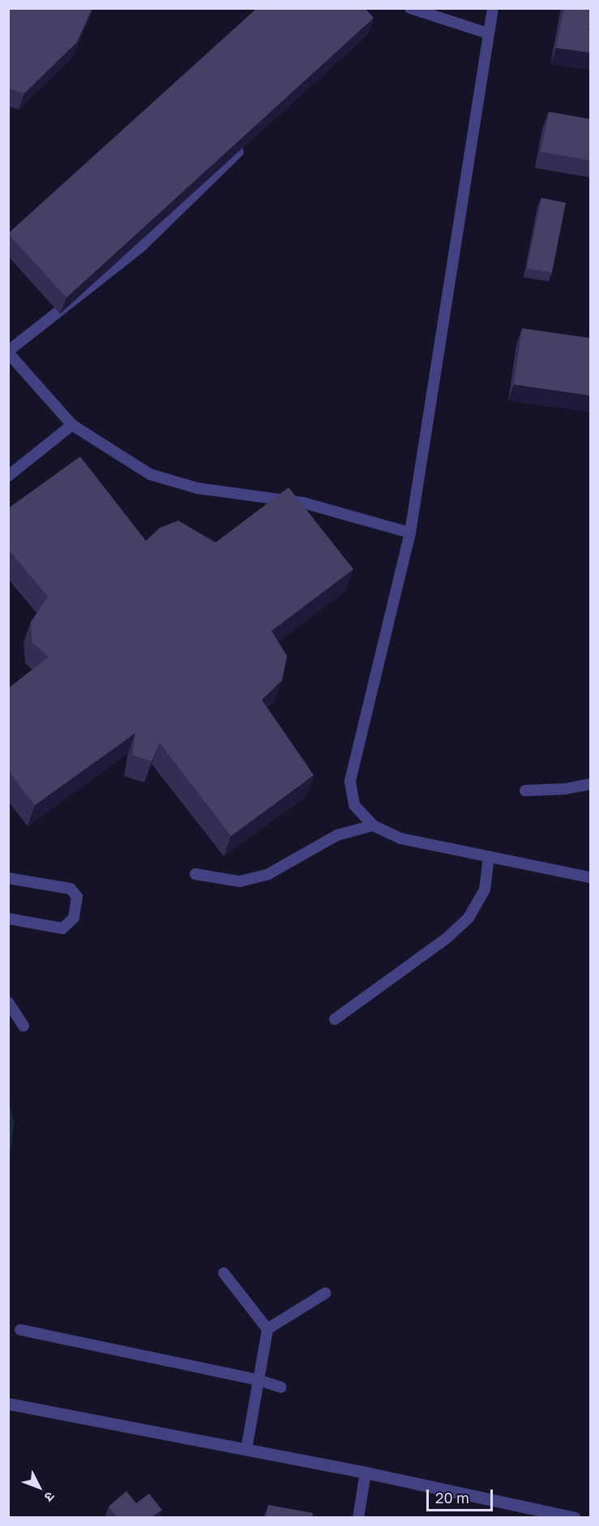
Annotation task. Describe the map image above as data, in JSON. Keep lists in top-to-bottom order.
{
  "scale_bar": "20 m",
  "north": "bottom right"
}
